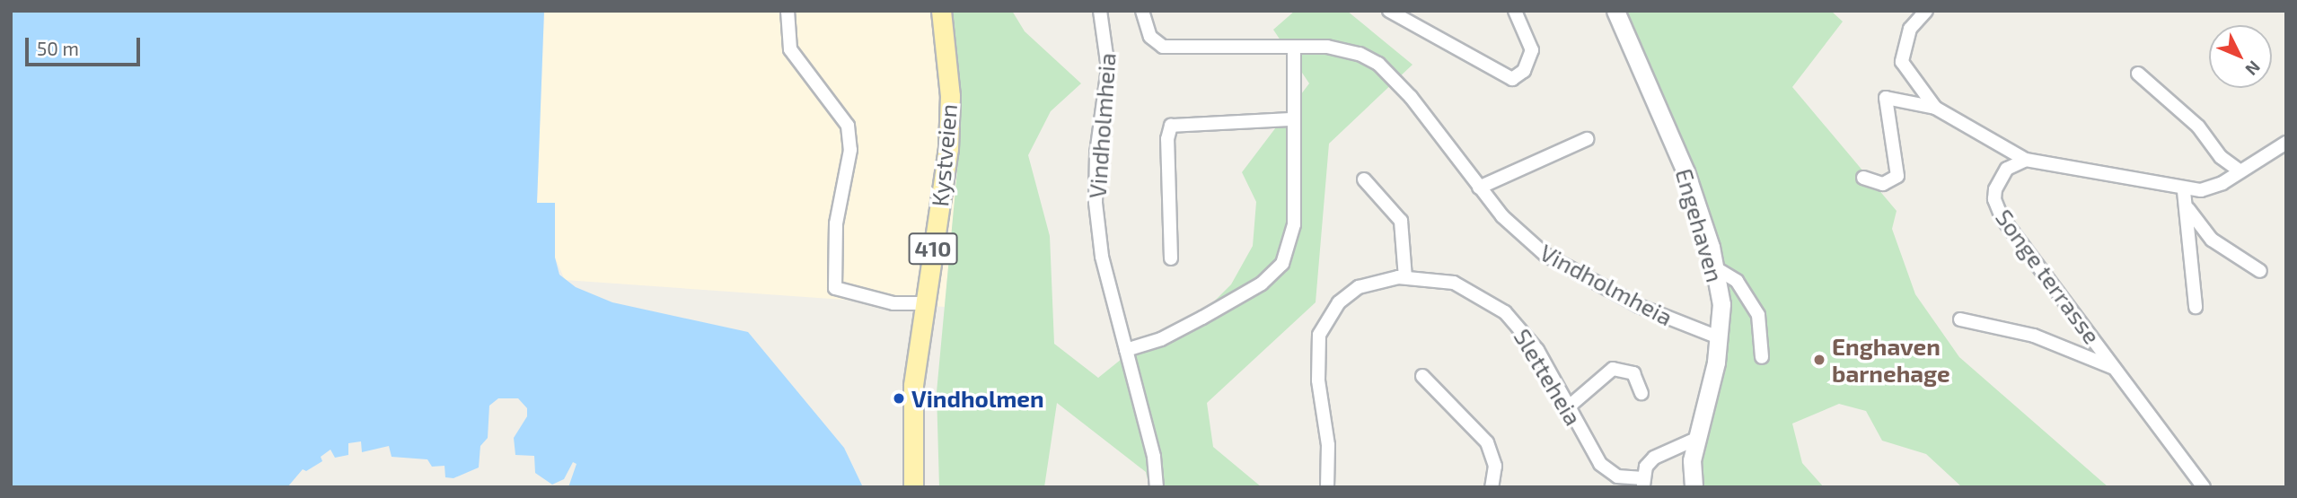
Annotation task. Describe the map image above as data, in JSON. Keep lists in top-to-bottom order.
{
  "streets": {
    "main road": ["Kystveien", "410"],
    "street": [
      "Vindholmheia",
      "Engehaven",
      "Songe terrasse",
      "Sletteheia"
    ]
  },
  "crossings": [
    ["Vindholmheia", "Engehaven"],
    ["Engehaven", "Sletteheia"]
  ],
  "places": ["Enghaven barnehage", "Vindholmen"],
  "scale_bar": "50 m",
  "north": "bottom right"
}
